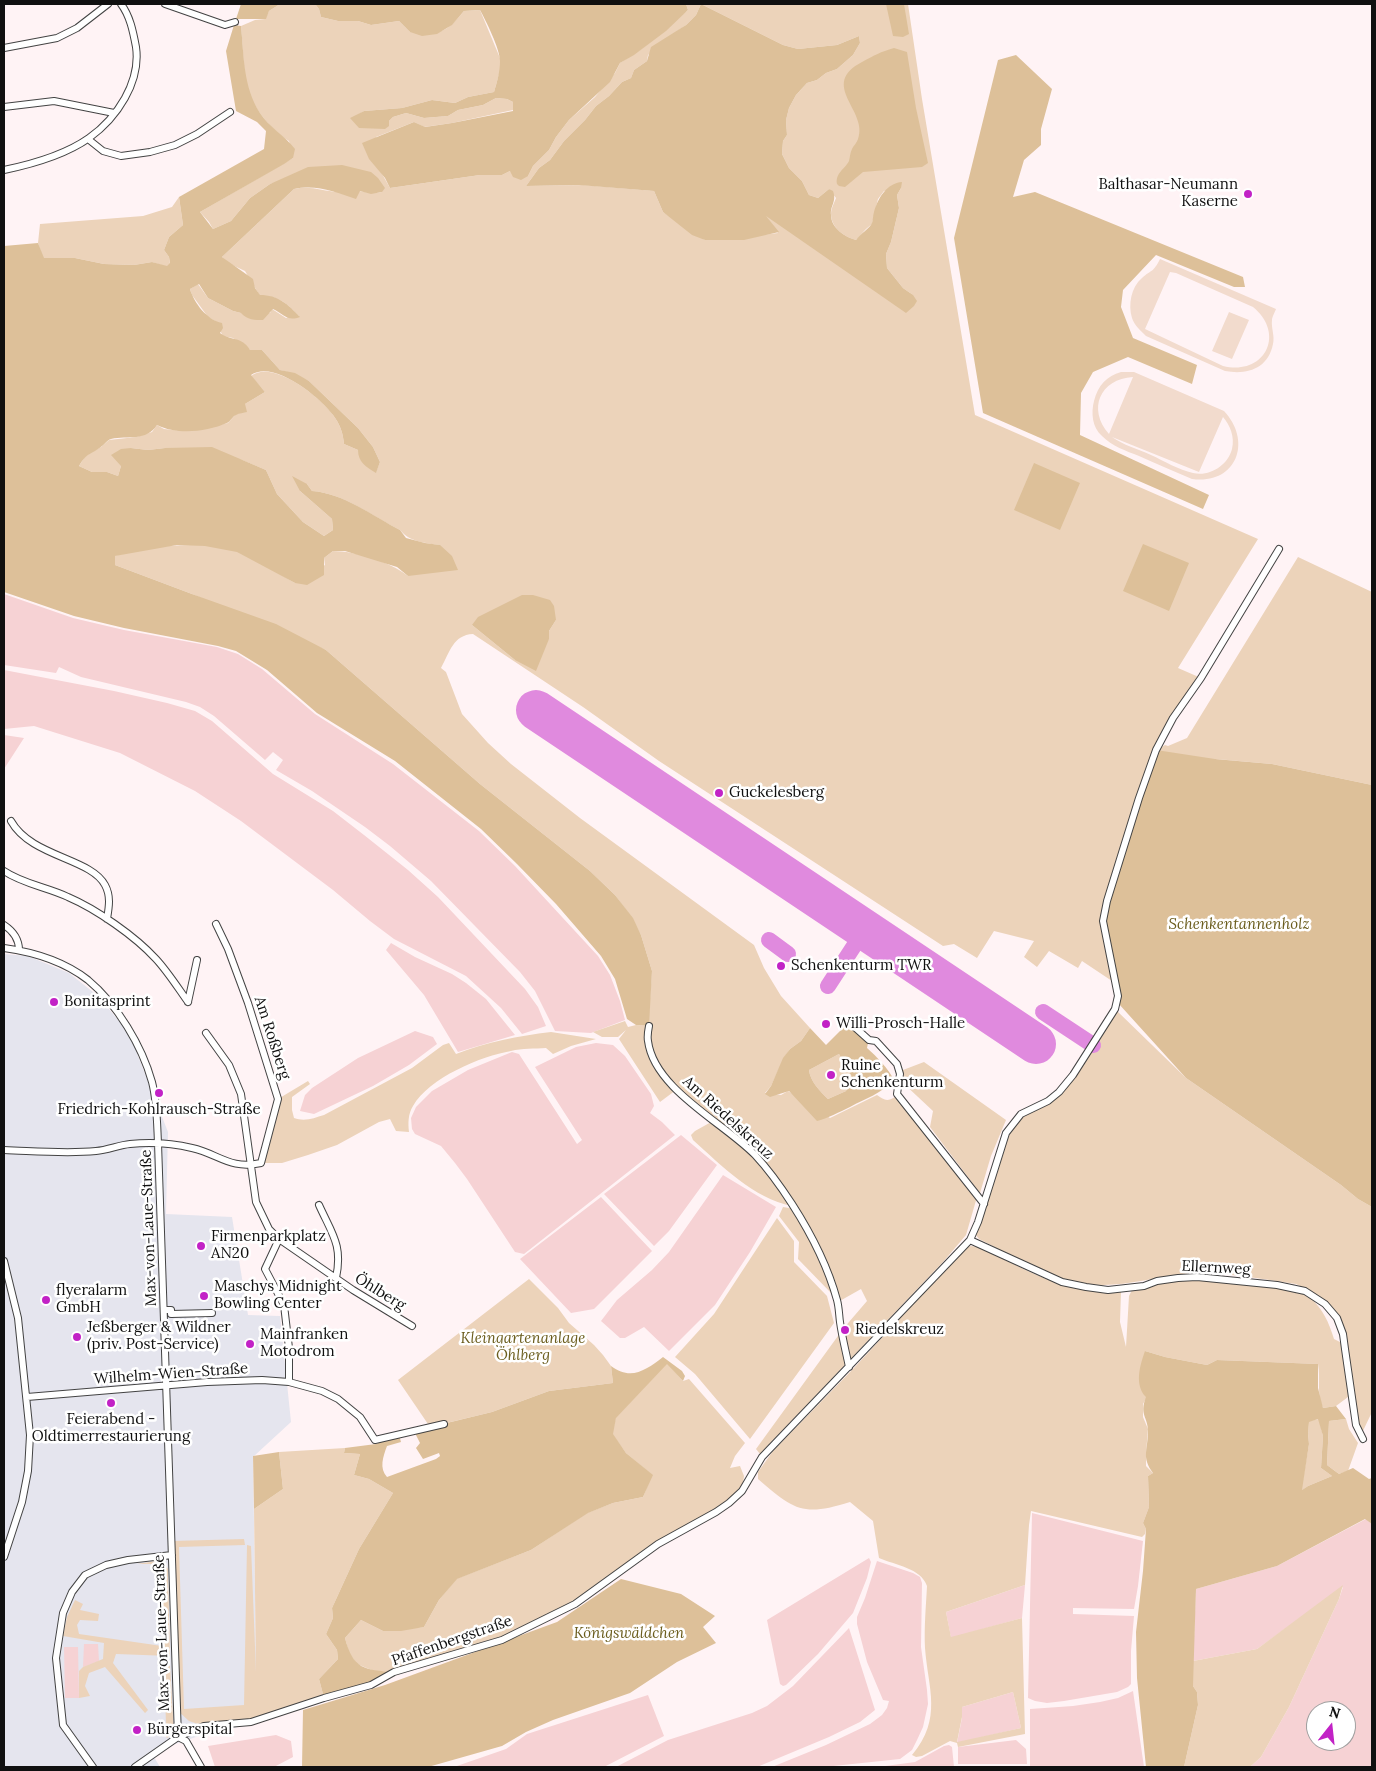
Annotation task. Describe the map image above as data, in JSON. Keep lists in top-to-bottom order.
{
  "streets": {
    "street": [
      "Am Roßberg",
      "Am Riedelskreuz",
      "Max-von-Laue-Straße",
      "Ellernweg",
      "Öhlberg",
      "Wilhelm-Wien-Straße",
      "Pfaffenbergstraße"
    ]
  },
  "crossings": [
    ["Am Roßberg", "Öhlberg"],
    ["Am Riedelskreuz", "Pfaffenbergstraße"],
    ["Max-von-Laue-Straße", "Wilhelm-Wien-Straße"],
    ["Max-von-Laue-Straße", "Pfaffenbergstraße"],
    ["Ellernweg", "Pfaffenbergstraße"]
  ],
  "parks": ["Schenkentannenholz", "Kleingartenanlage Öhlberg", "Königswäldchen"],
  "places": [
    "Balthasar-Neumann Kaserne",
    "Guckelesberg",
    "Schenkenturm TWR",
    "Bonitasprint",
    "Willi-Prosch-Halle",
    "Ruine Schenkenturm",
    "Friedrich-Kohlrausch-Straße",
    "Firmenparkplatz AN20",
    "Maschys Midnight Bowling Center",
    "flyeralarm GmbH",
    "Riedelskreuz",
    "Jeßberger & Wildner (priv. Post-Service)",
    "Mainfranken Motodrom",
    "Feierabend - Oldtimerrestaurierung",
    "Bürgerspital"
  ],
  "north": "top"
}
